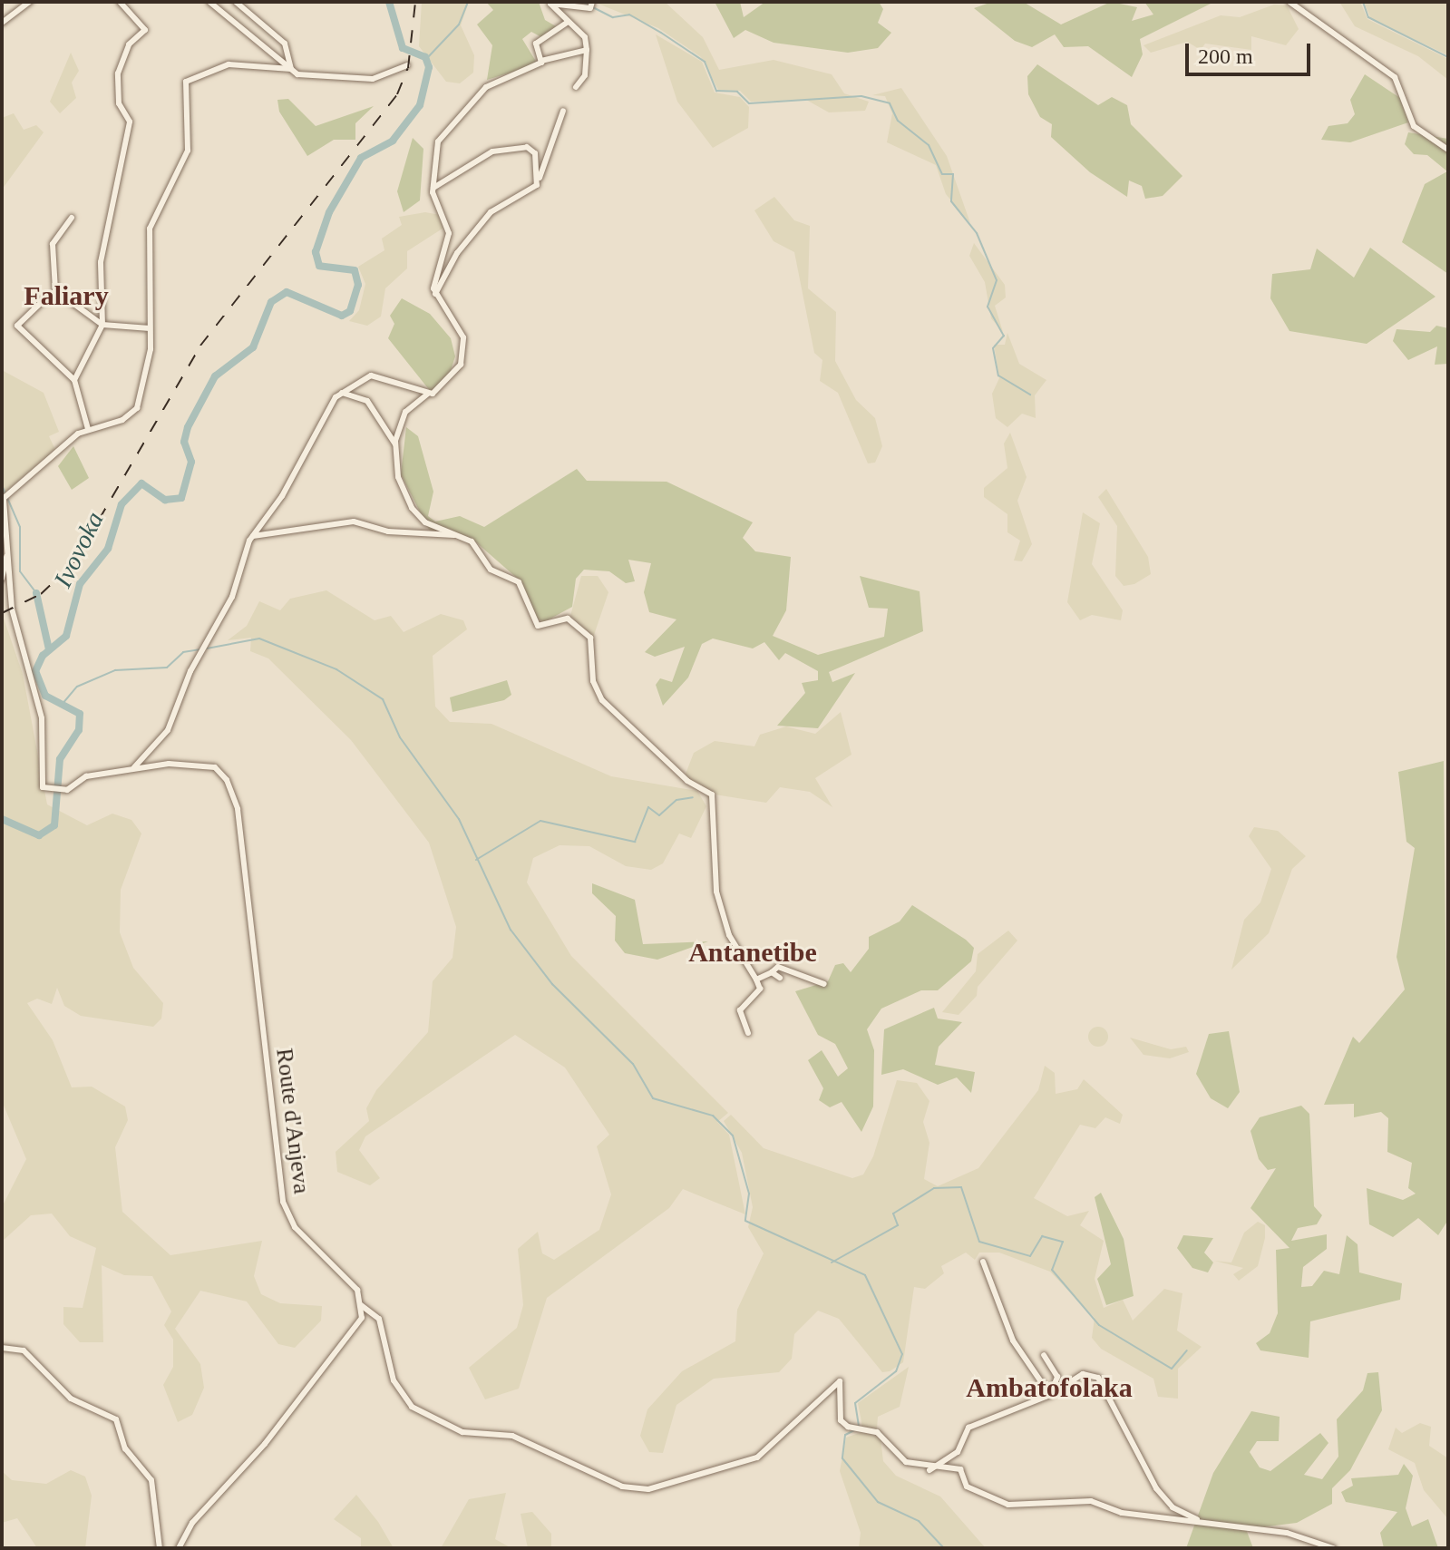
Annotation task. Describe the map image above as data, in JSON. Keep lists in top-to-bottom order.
{
  "streets": {
    "street": ["Route d'Anjeva"]
  },
  "districts": ["Faliary", "Antanetibe", "Ambatofolaka"],
  "water": ["Ivovoka"],
  "scale_bar": "200 m"
}
